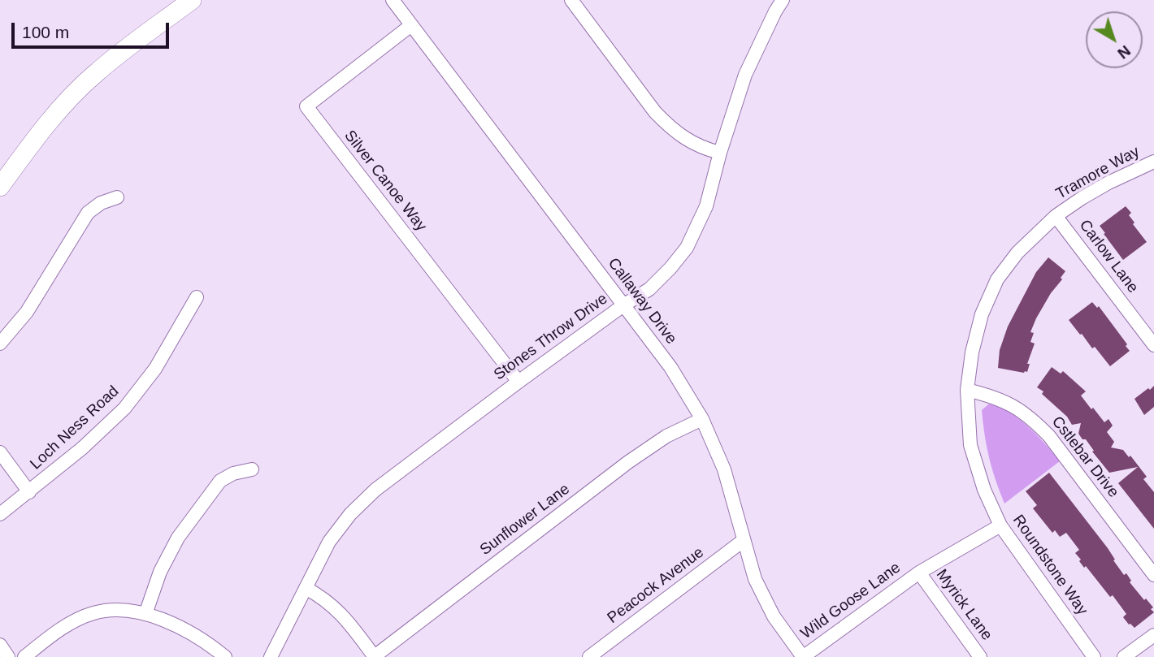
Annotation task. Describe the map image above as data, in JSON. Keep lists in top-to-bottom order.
{
  "streets": {
    "street": [
      "Tramore Way",
      "Silver Canoe Way",
      "Carlow Lane",
      "Callaway Drive",
      "Stones Throw Drive",
      "Loch Ness Road",
      "Cstlebar Drive",
      "Sunflower Lane",
      "Roundstone Way",
      "Peacock Avenue",
      "Wild Goose Lane",
      "Myrick Lane"
    ]
  },
  "crossings": [
    ["Tramore Way", "Carlow Lane"],
    ["Tramore Way", "Cstlebar Drive"],
    ["Tramore Way", "Roundstone Way"],
    ["Silver Canoe Way", "Callaway Drive"],
    ["Silver Canoe Way", "Stones Throw Drive"],
    ["Callaway Drive", "Stones Throw Drive"],
    ["Callaway Drive", "Sunflower Lane"],
    ["Callaway Drive", "Peacock Avenue"],
    ["Callaway Drive", "Wild Goose Lane"],
    ["Cstlebar Drive", "Roundstone Way"],
    ["Roundstone Way", "Wild Goose Lane"],
    ["Wild Goose Lane", "Myrick Lane"]
  ],
  "scale_bar": "100 m",
  "north": "bottom right"
}
